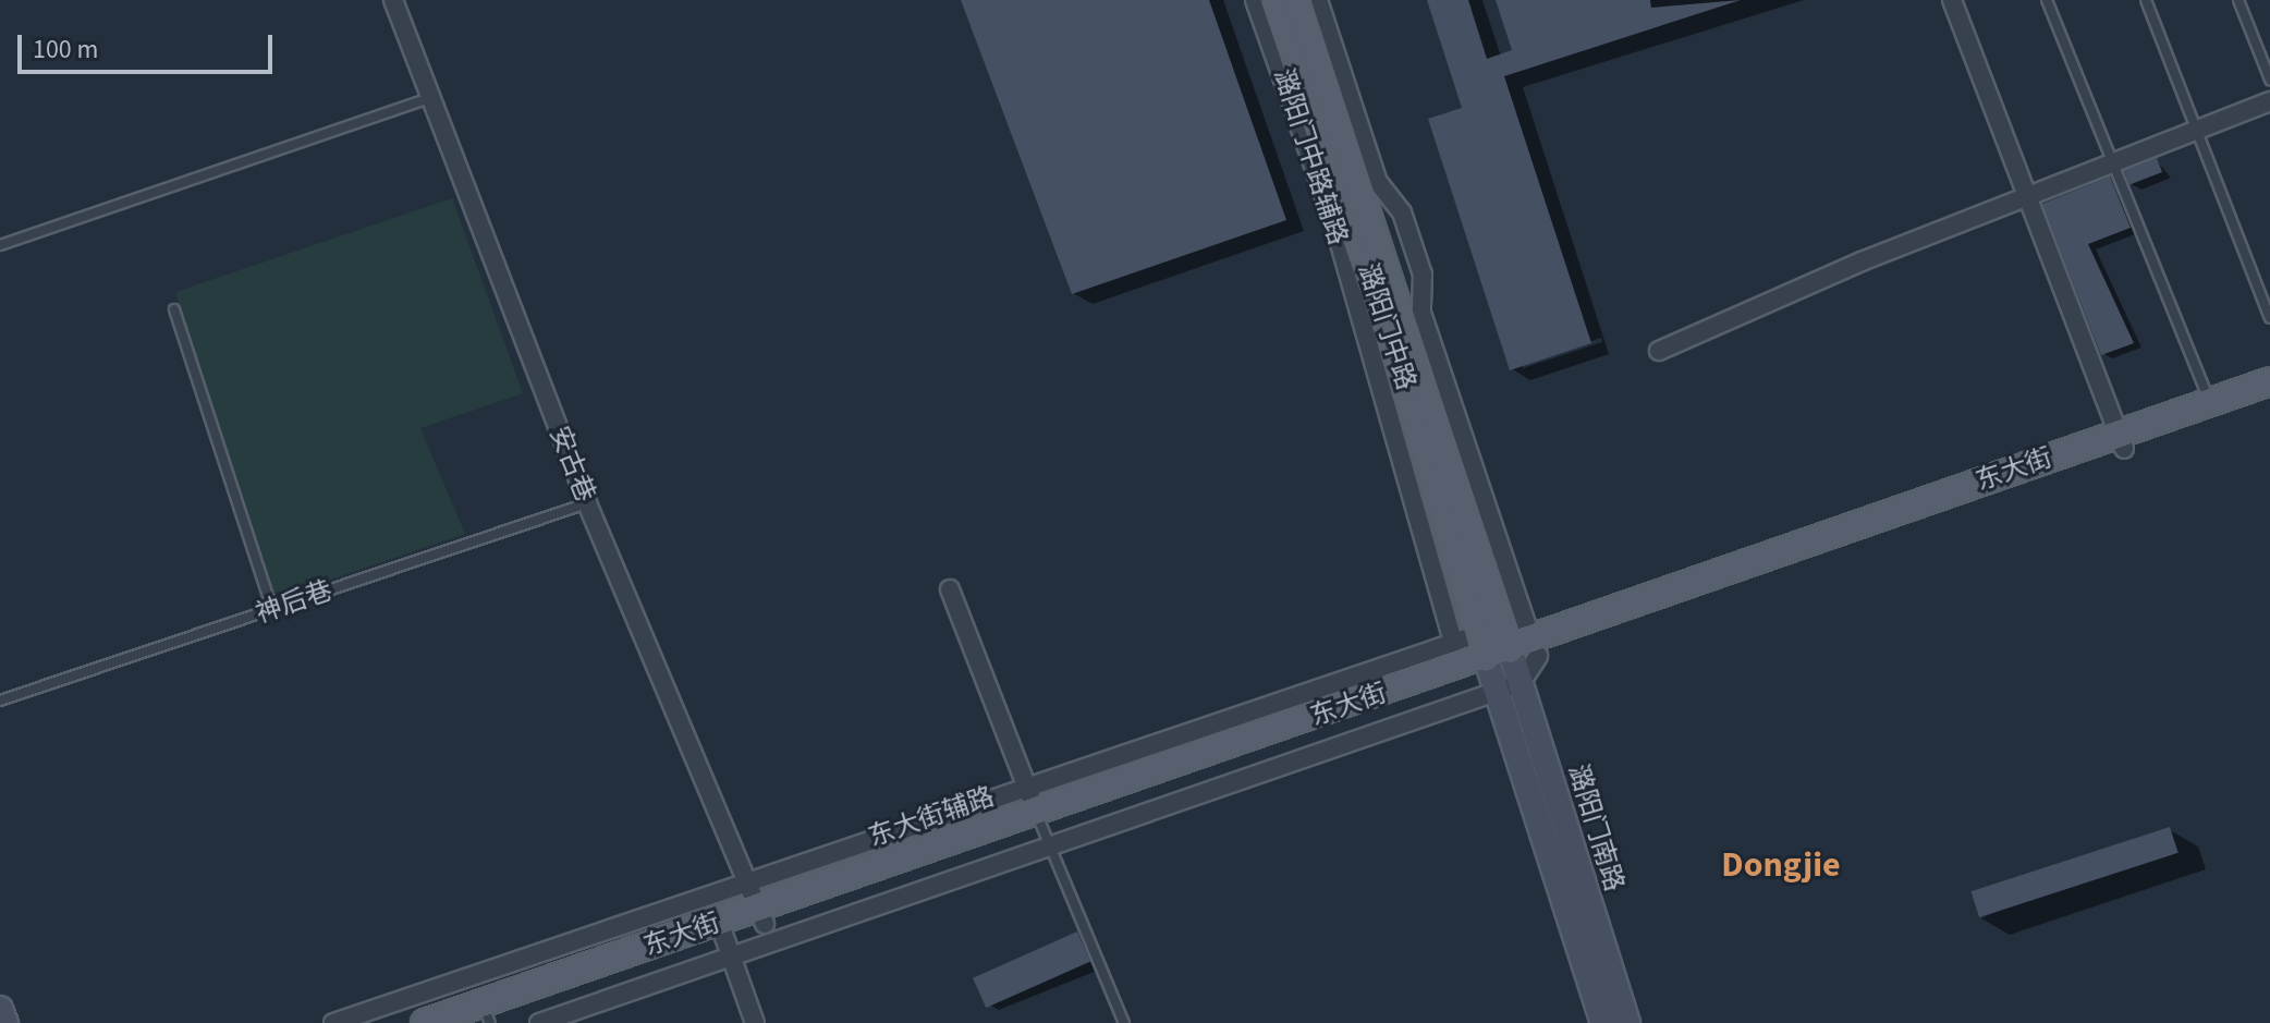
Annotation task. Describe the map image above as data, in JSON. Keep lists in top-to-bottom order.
{
  "streets": {
    "main road": ["潞阳门中路", "东大街", "潞阳门南路"],
    "street": ["潞阳门中路辅路", "安古巷", "东大街辅路"],
    "lane": ["神后巷"]
  },
  "crossings": [
    ["潞阳门中路辅路", "东大街"],
    ["潞阳门中路辅路", "东大街辅路"],
    ["潞阳门中路", "东大街"],
    ["潞阳门中路", "东大街辅路"],
    ["潞阳门中路", "潞阳门南路"],
    ["安古巷", "东大街"],
    ["安古巷", "神后巷"],
    ["安古巷", "东大街辅路"],
    ["东大街", "潞阳门南路"]
  ],
  "districts": ["Dongjie"],
  "scale_bar": "100 m"
}
